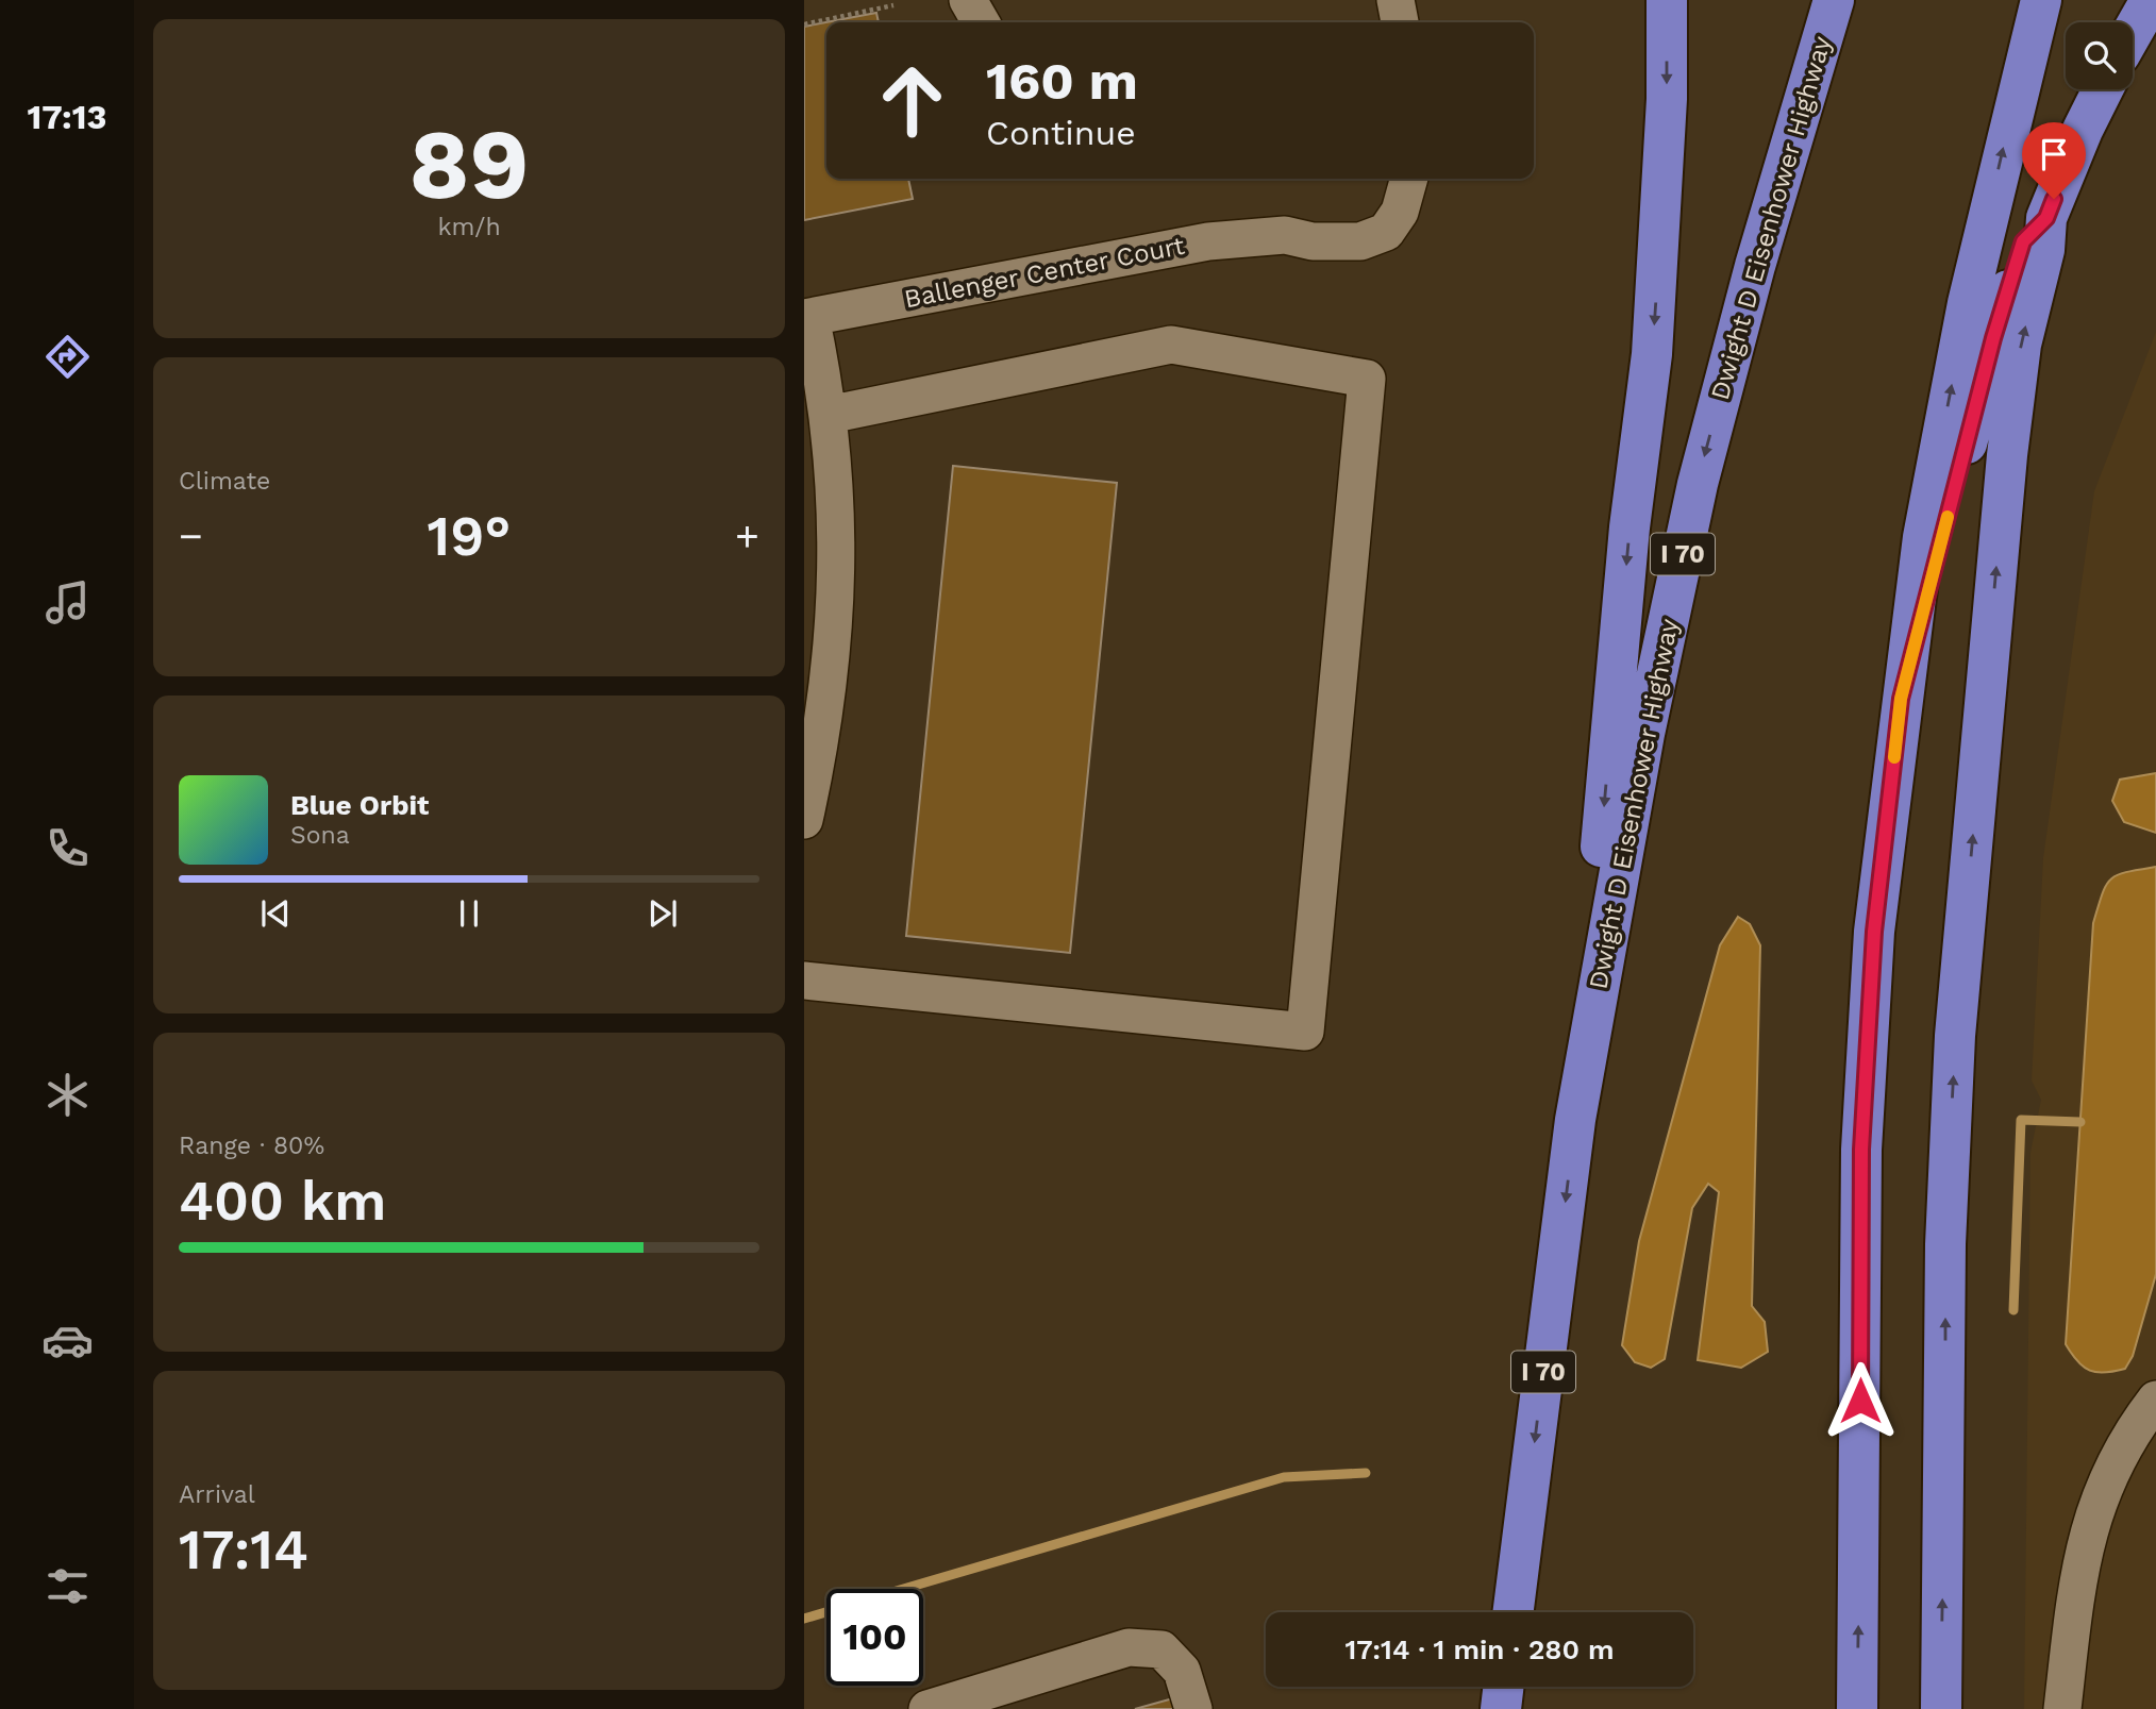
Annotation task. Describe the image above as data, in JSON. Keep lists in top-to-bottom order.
{
  "streets": {
    "highway": ["Dwight D Eisenhower Highway", "I 70"],
    "lane": ["Ballenger Center Court"]
  },
  "page": {
    "tabs": "17:13",
    "tile": [
      ["89", "km/h"],
      "Climate",
      ["Range · 80%", "400 km"],
      ["Arrival", "17:14"]
    ],
    "turn": ["160 m", "Continue"],
    "heat": ["−", "19°", "+"],
    "song": ["Blue Orbit", "Sona"],
    "limit": "100",
    "trip": "17:14 · 1 min · 280 m"
  }
}
